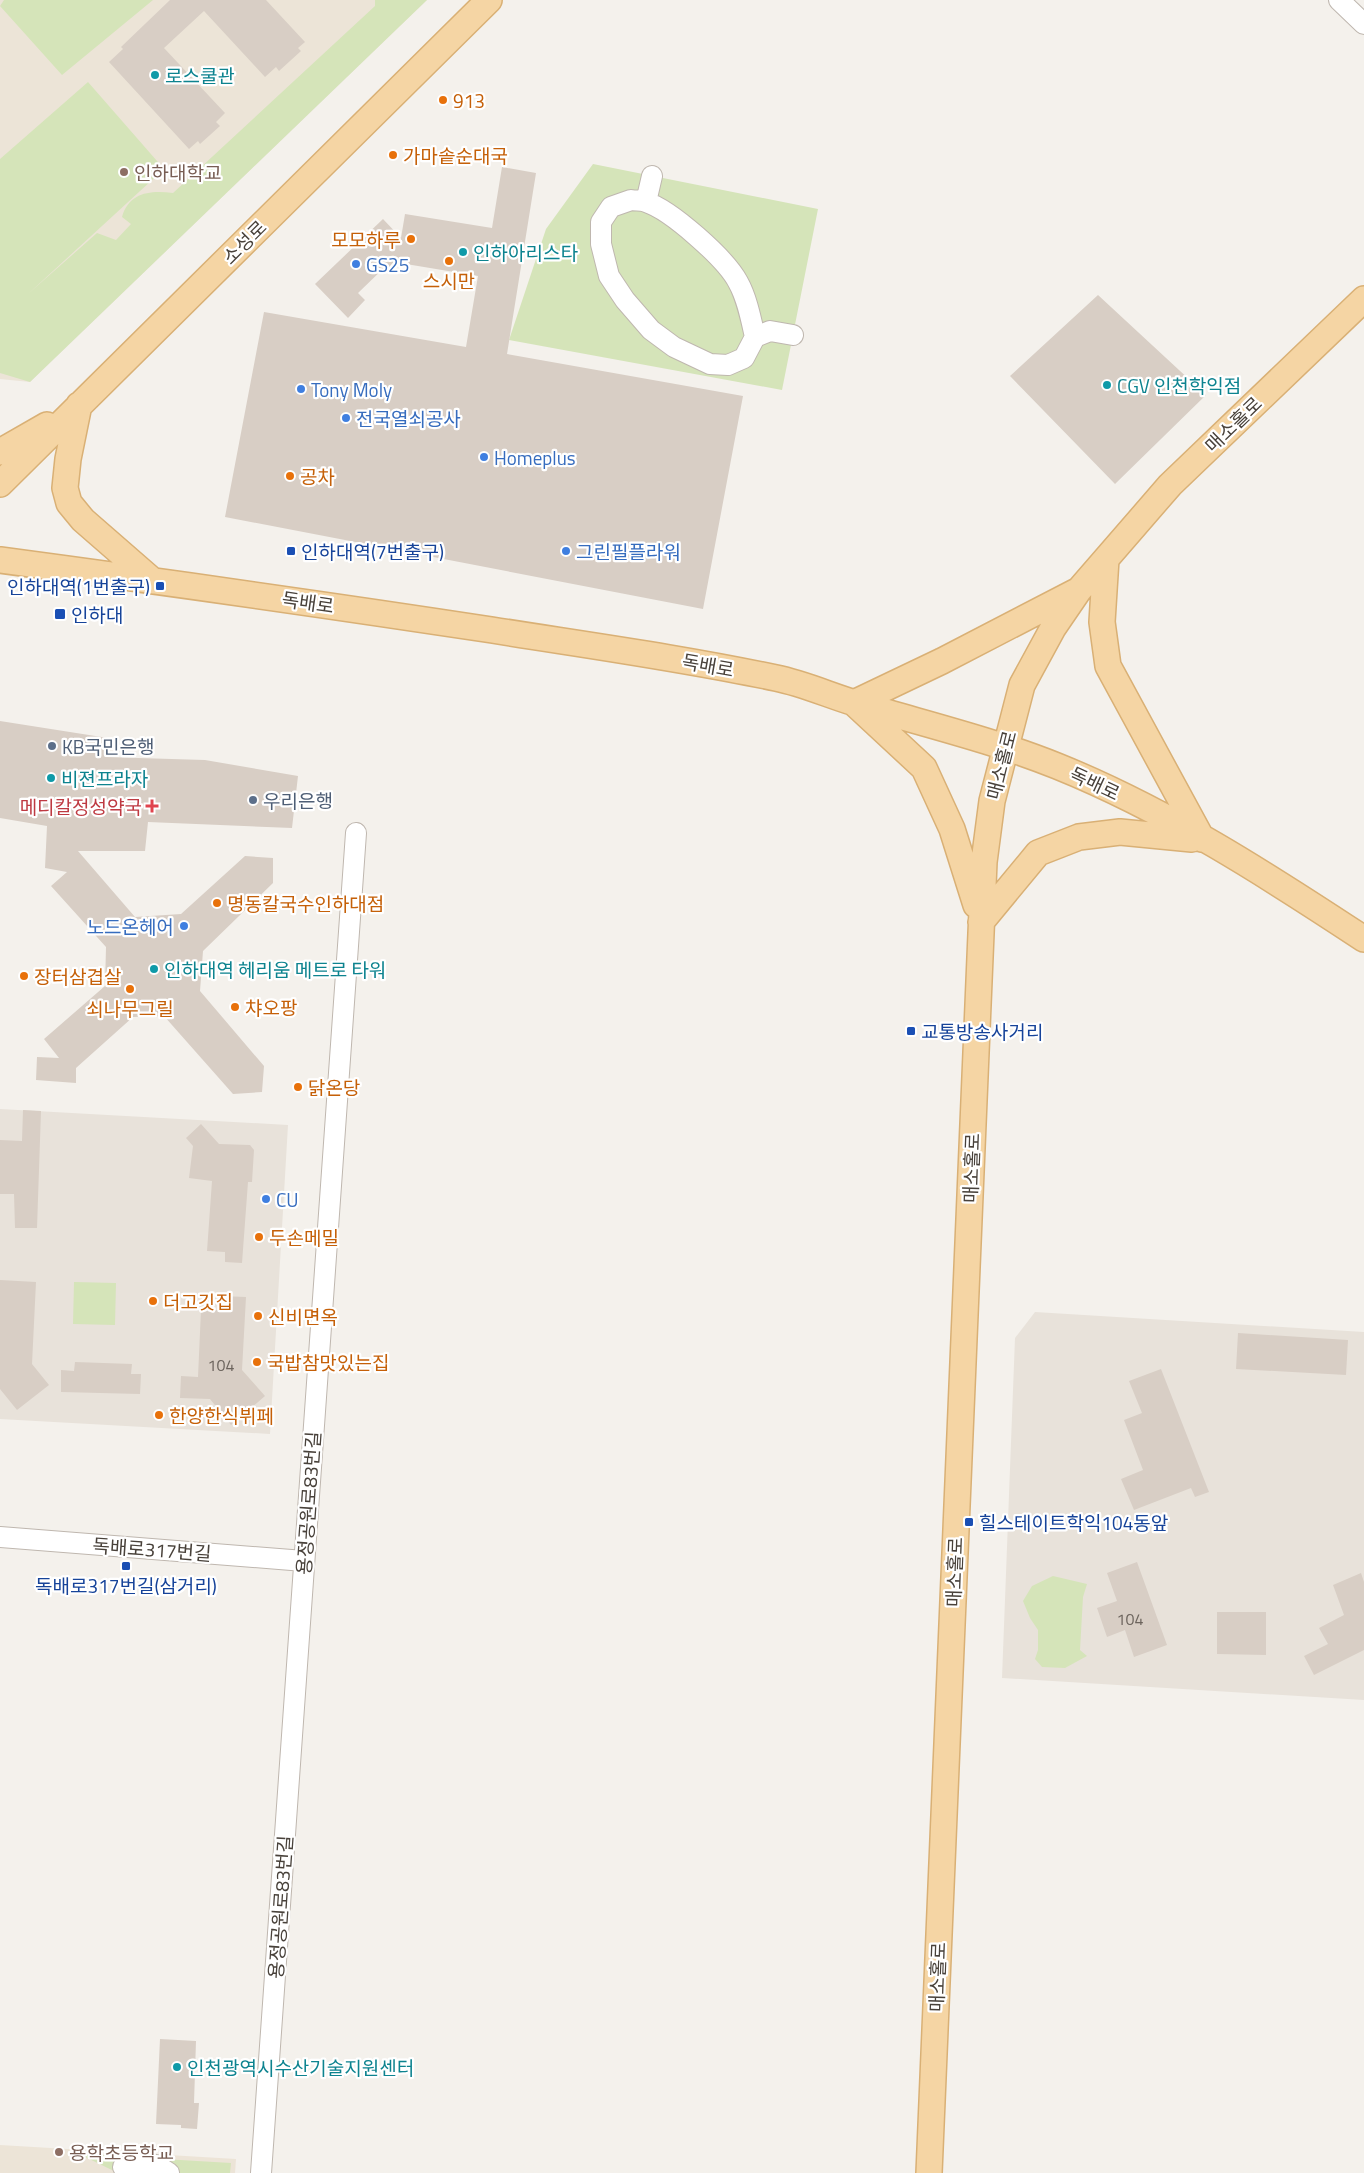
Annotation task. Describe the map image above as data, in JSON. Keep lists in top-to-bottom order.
{
  "streets": {
    "main road": ["소성로", "매소홀로", "독배로"],
    "street": ["용정공원로83번길", "독배로317번길"]
  },
  "crossings": [
    ["매소홀로", "독배로"],
    ["용정공원로83번길", "독배로317번길"]
  ],
  "places": {
    "other": [
      "로스쿨관",
      "913",
      "가마솥순대국",
      "인하대학교",
      "모모하루",
      "인하아리스타",
      "스시만",
      "GS25",
      "CGV 인천학익점",
      "Tony Moly",
      "전국열쇠공사",
      "Homeplus",
      "공차",
      "그린필플라워",
      "KB국민은행",
      "비젼프라자",
      "우리은행",
      "명동칼국수인하대점",
      "노드온헤어",
      "인하대역 헤리움 메트로 타워",
      "장터삼겹살",
      "쇠나무그릴",
      "챠오팡",
      "닭온당",
      "CU",
      "두손메밀",
      "더고깃집",
      "신비면옥",
      "국밥참맛있는집",
      "한양한식뷔페",
      "인천광역시수산기술지원센터",
      "용학초등학교"
    ],
    "transit": [
      "인하대역(7번출구)",
      "인하대역(1번출구)",
      "인하대",
      "교통방송사거리",
      "힐스테이트학익104동앞",
      "독배로317번길(삼거리)"
    ],
    "health": ["메디칼정성약국"]
  },
  "house_numbers": ["104", "104"]
}
